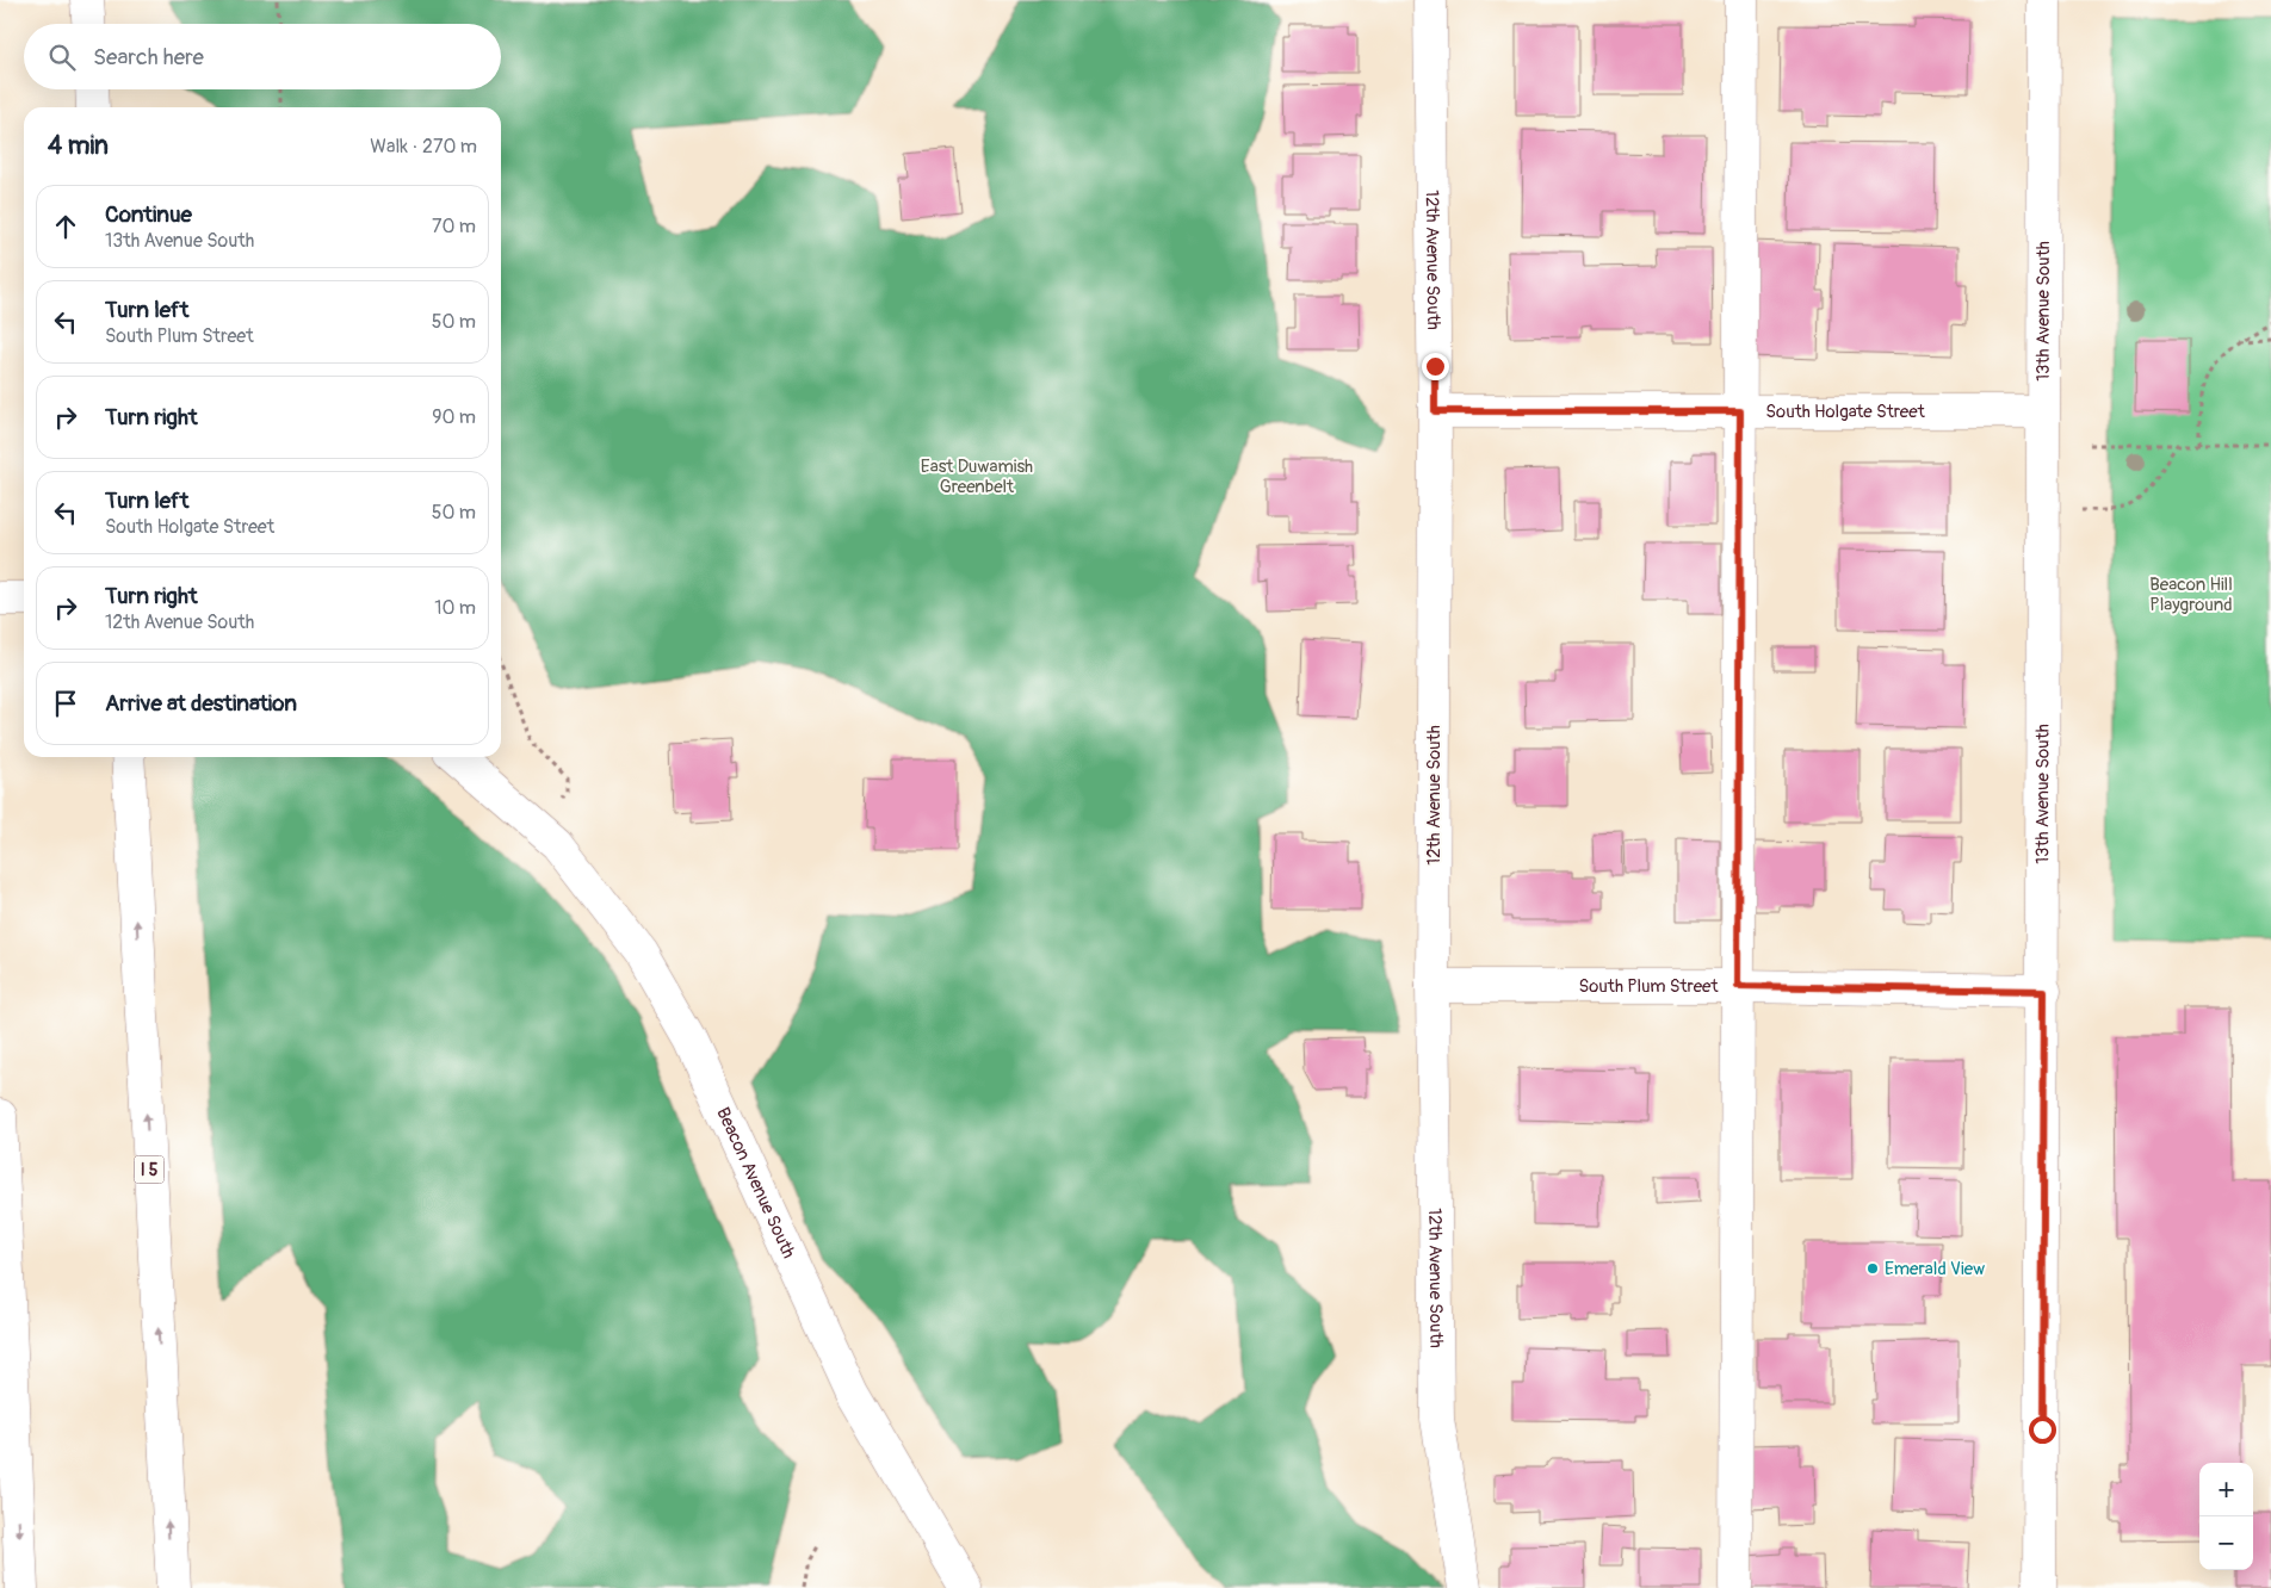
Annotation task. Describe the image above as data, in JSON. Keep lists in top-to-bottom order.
{
  "streets": {
    "main road": [
      "12th Avenue South",
      "13th Avenue South",
      "South Holgate Street",
      "South Plum Street",
      "I 5",
      "Beacon Avenue South"
    ]
  },
  "crossings": [
    ["12th Avenue South", "South Holgate Street"],
    ["12th Avenue South", "South Plum Street"],
    ["13th Avenue South", "South Holgate Street"],
    ["13th Avenue South", "South Plum Street"]
  ],
  "parks": ["East Duwamish Greenbelt", "Beacon Hill Playground"],
  "places": ["Emerald View"],
  "page": {
    "search": "Search here",
    "heading": ["4 min", "Walk · 270 m"],
    "list": [
      ["Continue", "13th Avenue South", "70 m"],
      ["Turn left", "South Plum Street", "50 m"],
      ["Turn right", "90 m"],
      ["Turn left", "South Holgate Street", "50 m"],
      ["Turn right", "12th Avenue South", "10 m"],
      "Arrive at destination"
    ],
    "map_buttons": ["+", "−"]
  }
}
